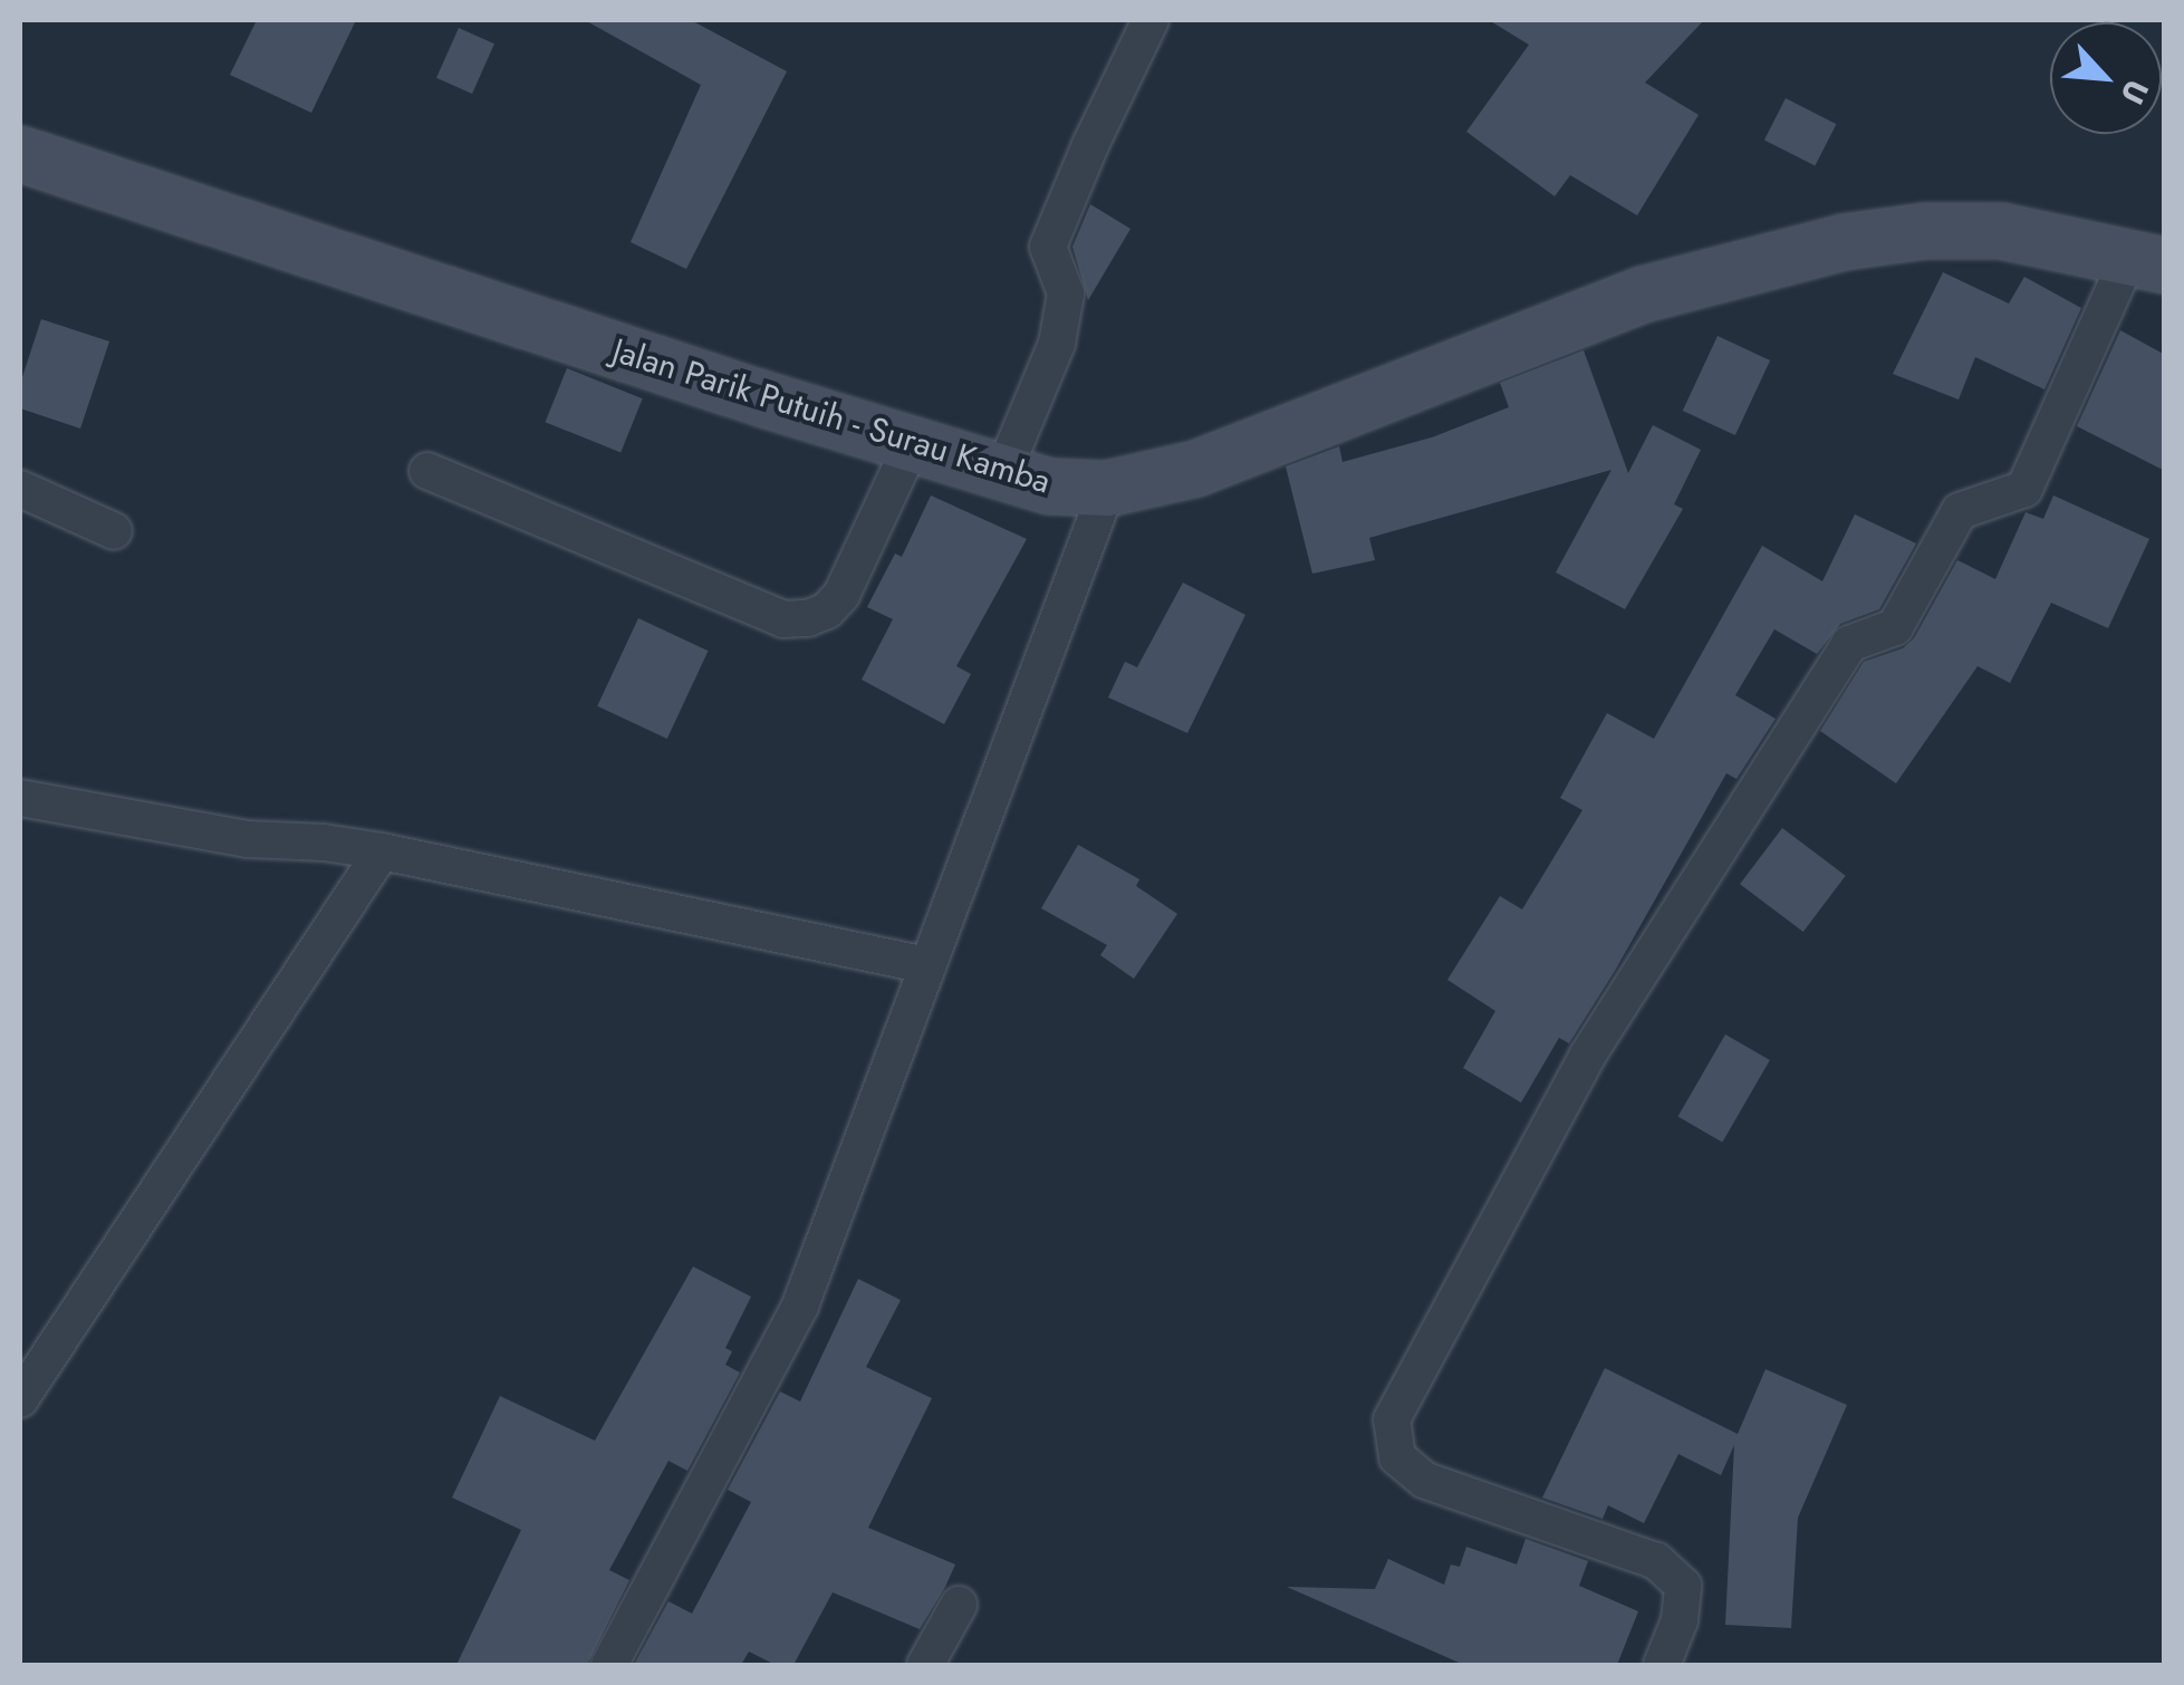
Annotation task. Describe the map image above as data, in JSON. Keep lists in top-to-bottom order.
{
  "streets": {
    "street": ["Jalan Parik Putuih - Surau Kamba"]
  },
  "north": "bottom right"
}
